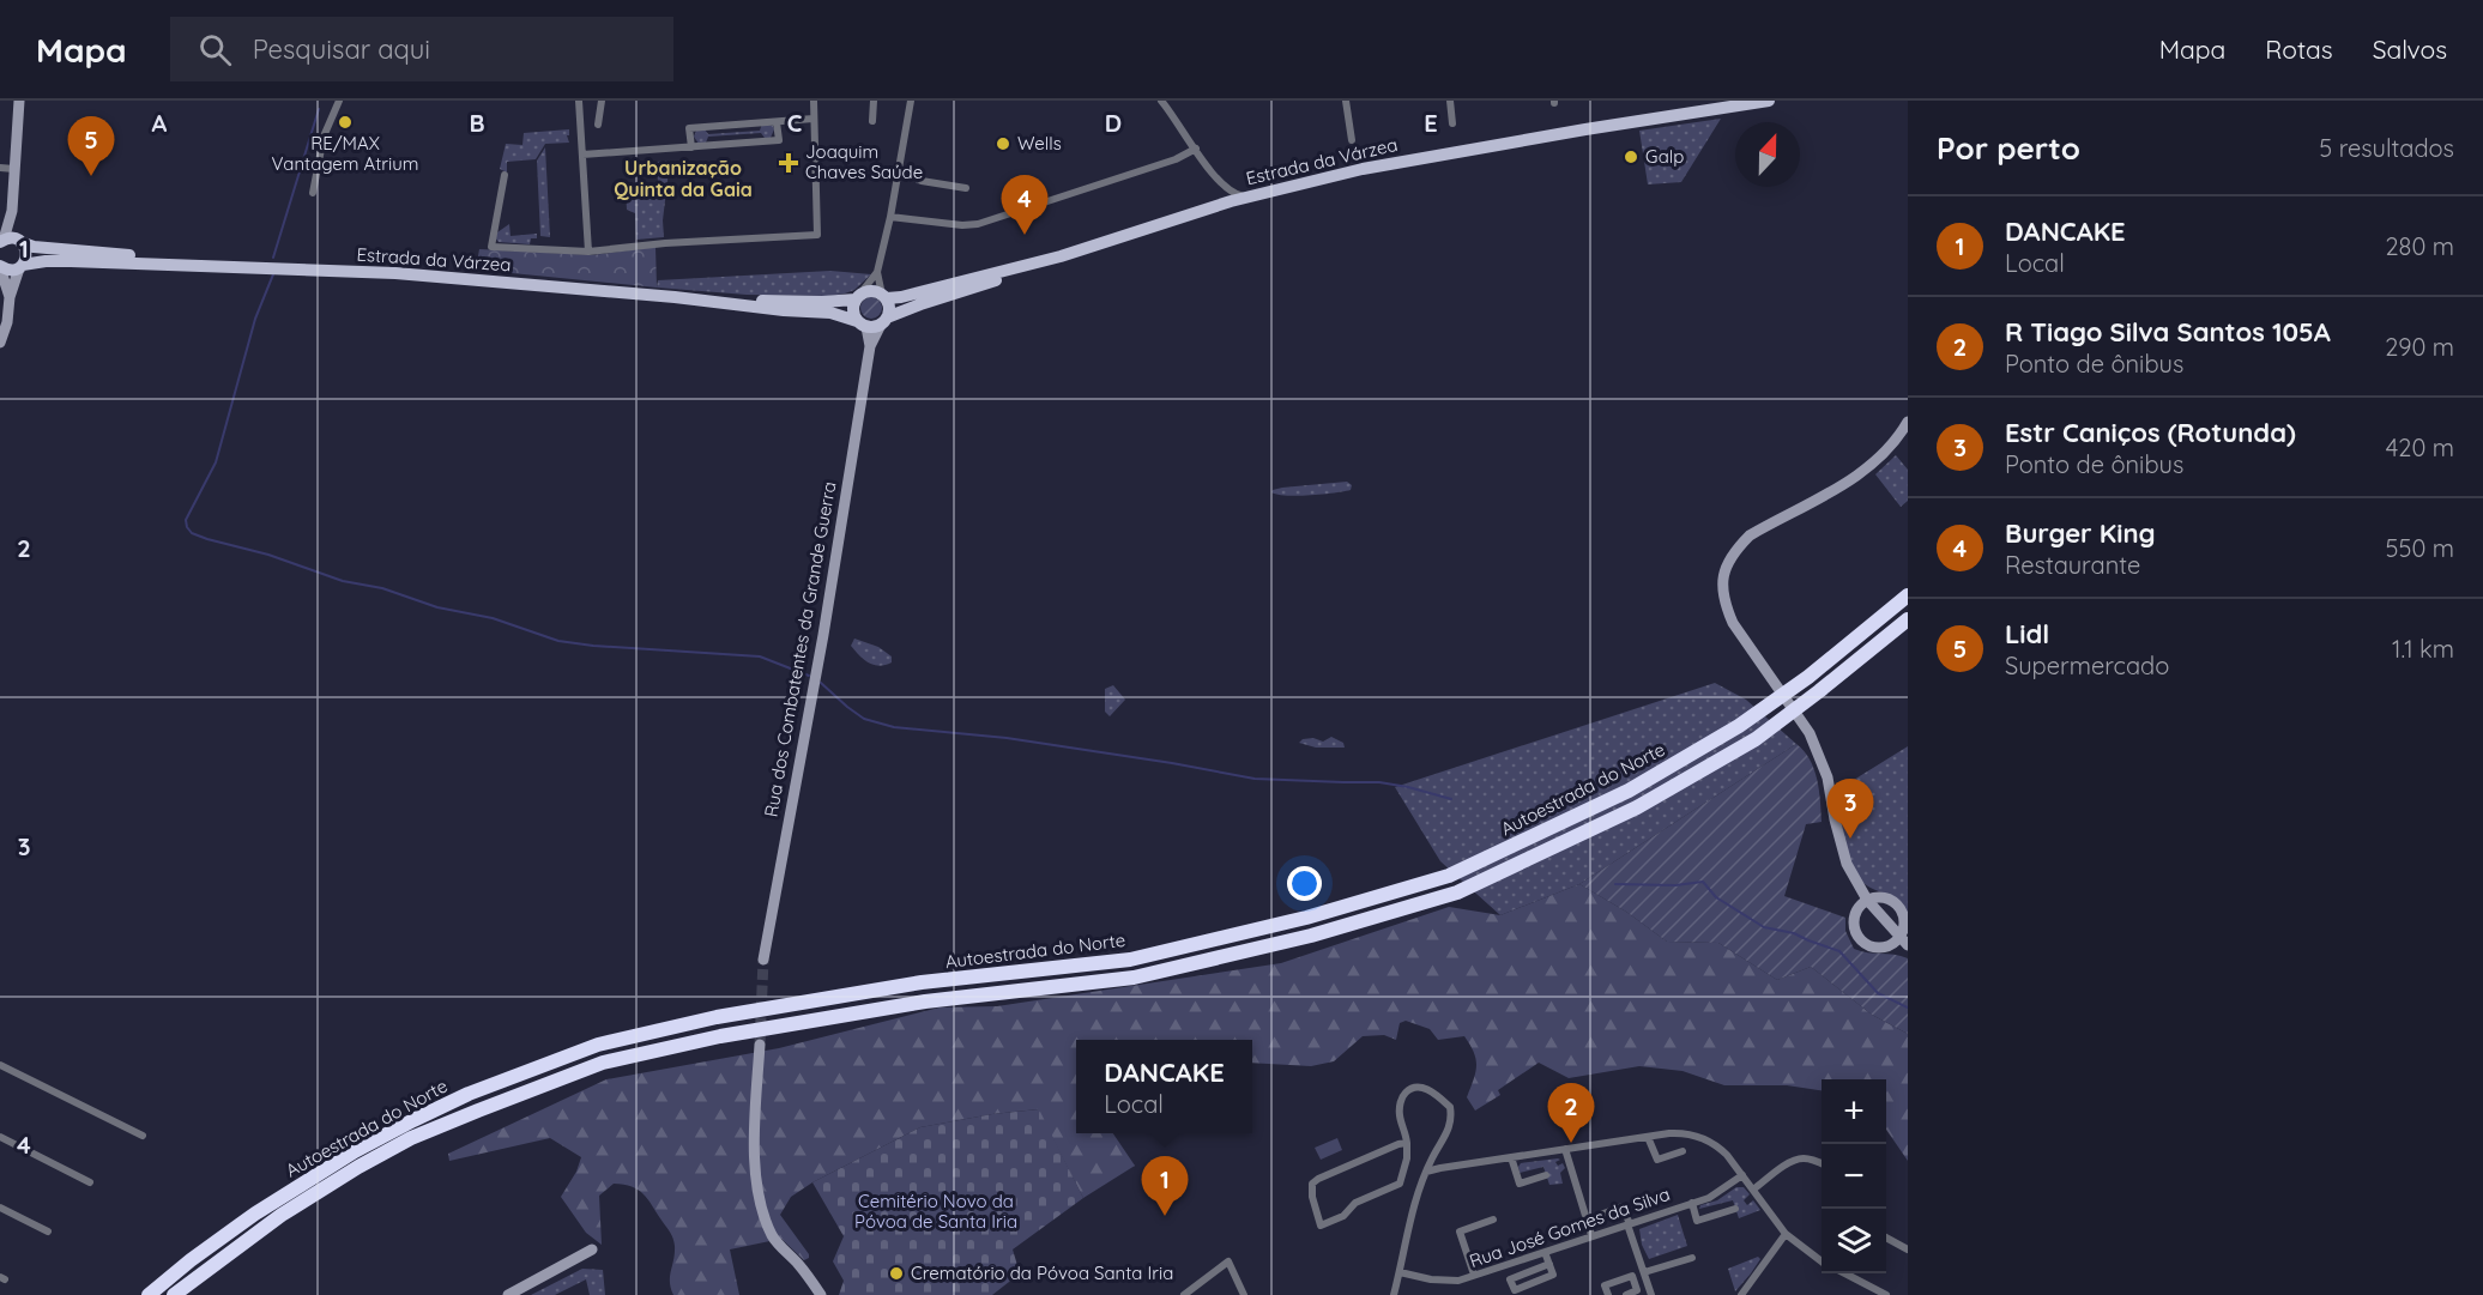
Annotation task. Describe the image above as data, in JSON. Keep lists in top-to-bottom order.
{
  "streets": {
    "highway": ["Autoestrada do Norte"],
    "main road": ["Estrada da Várzea"],
    "street": ["Rua dos Combatentes da Grande Guerra", "Rua José Gomes da Silva"]
  },
  "crossings": [
    ["Estrada da Várzea", "Rua dos Combatentes da Grande Guerra"]
  ],
  "districts": ["Urbanização Quinta da Gaia"],
  "parks": ["Cemitério Novo da Póvoa de Santa Iria"],
  "places": {
    "other": [
      "RE/MAX Vantagem Atrium",
      "Wells",
      "Galp",
      "Crematório da Póvoa Santa Iria"
    ],
    "health": ["Joaquim Chaves Saúde"]
  },
  "north": "top",
  "page": {
    "header": "Mapa",
    "search": "Pesquisar aqui",
    "nav": ["Mapa", "Rotas", "Salvos"],
    "heading": ["Por perto", "5 resultados"],
    "pins": [
      "5",
      "4",
      "3",
      "2",
      "1"
    ],
    "list": [
      {
        "mark": "1",
        "name": "DANCAKE",
        "note": "Local",
        "value": "280 m"
      },
      {
        "mark": "2",
        "name": "R Tiago Silva Santos 105A",
        "note": "Ponto de ônibus",
        "value": "290 m"
      },
      {
        "mark": "3",
        "name": "Estr Caniços (Rotunda)",
        "note": "Ponto de ônibus",
        "value": "420 m"
      },
      {
        "mark": "4",
        "name": "Burger King",
        "note": "Restaurante",
        "value": "550 m"
      },
      {
        "mark": "5",
        "name": "Lidl",
        "note": "Supermercado",
        "value": "1.1 km"
      }
    ],
    "popup": ["DANCAKE", "Local"],
    "map_buttons": ["+", "−"]
  },
  "grid": {
    "columns": [
      "A",
      "B",
      "C",
      "D",
      "E"
    ],
    "rows": [
      "1",
      "2",
      "3",
      "4"
    ]
  }
}
